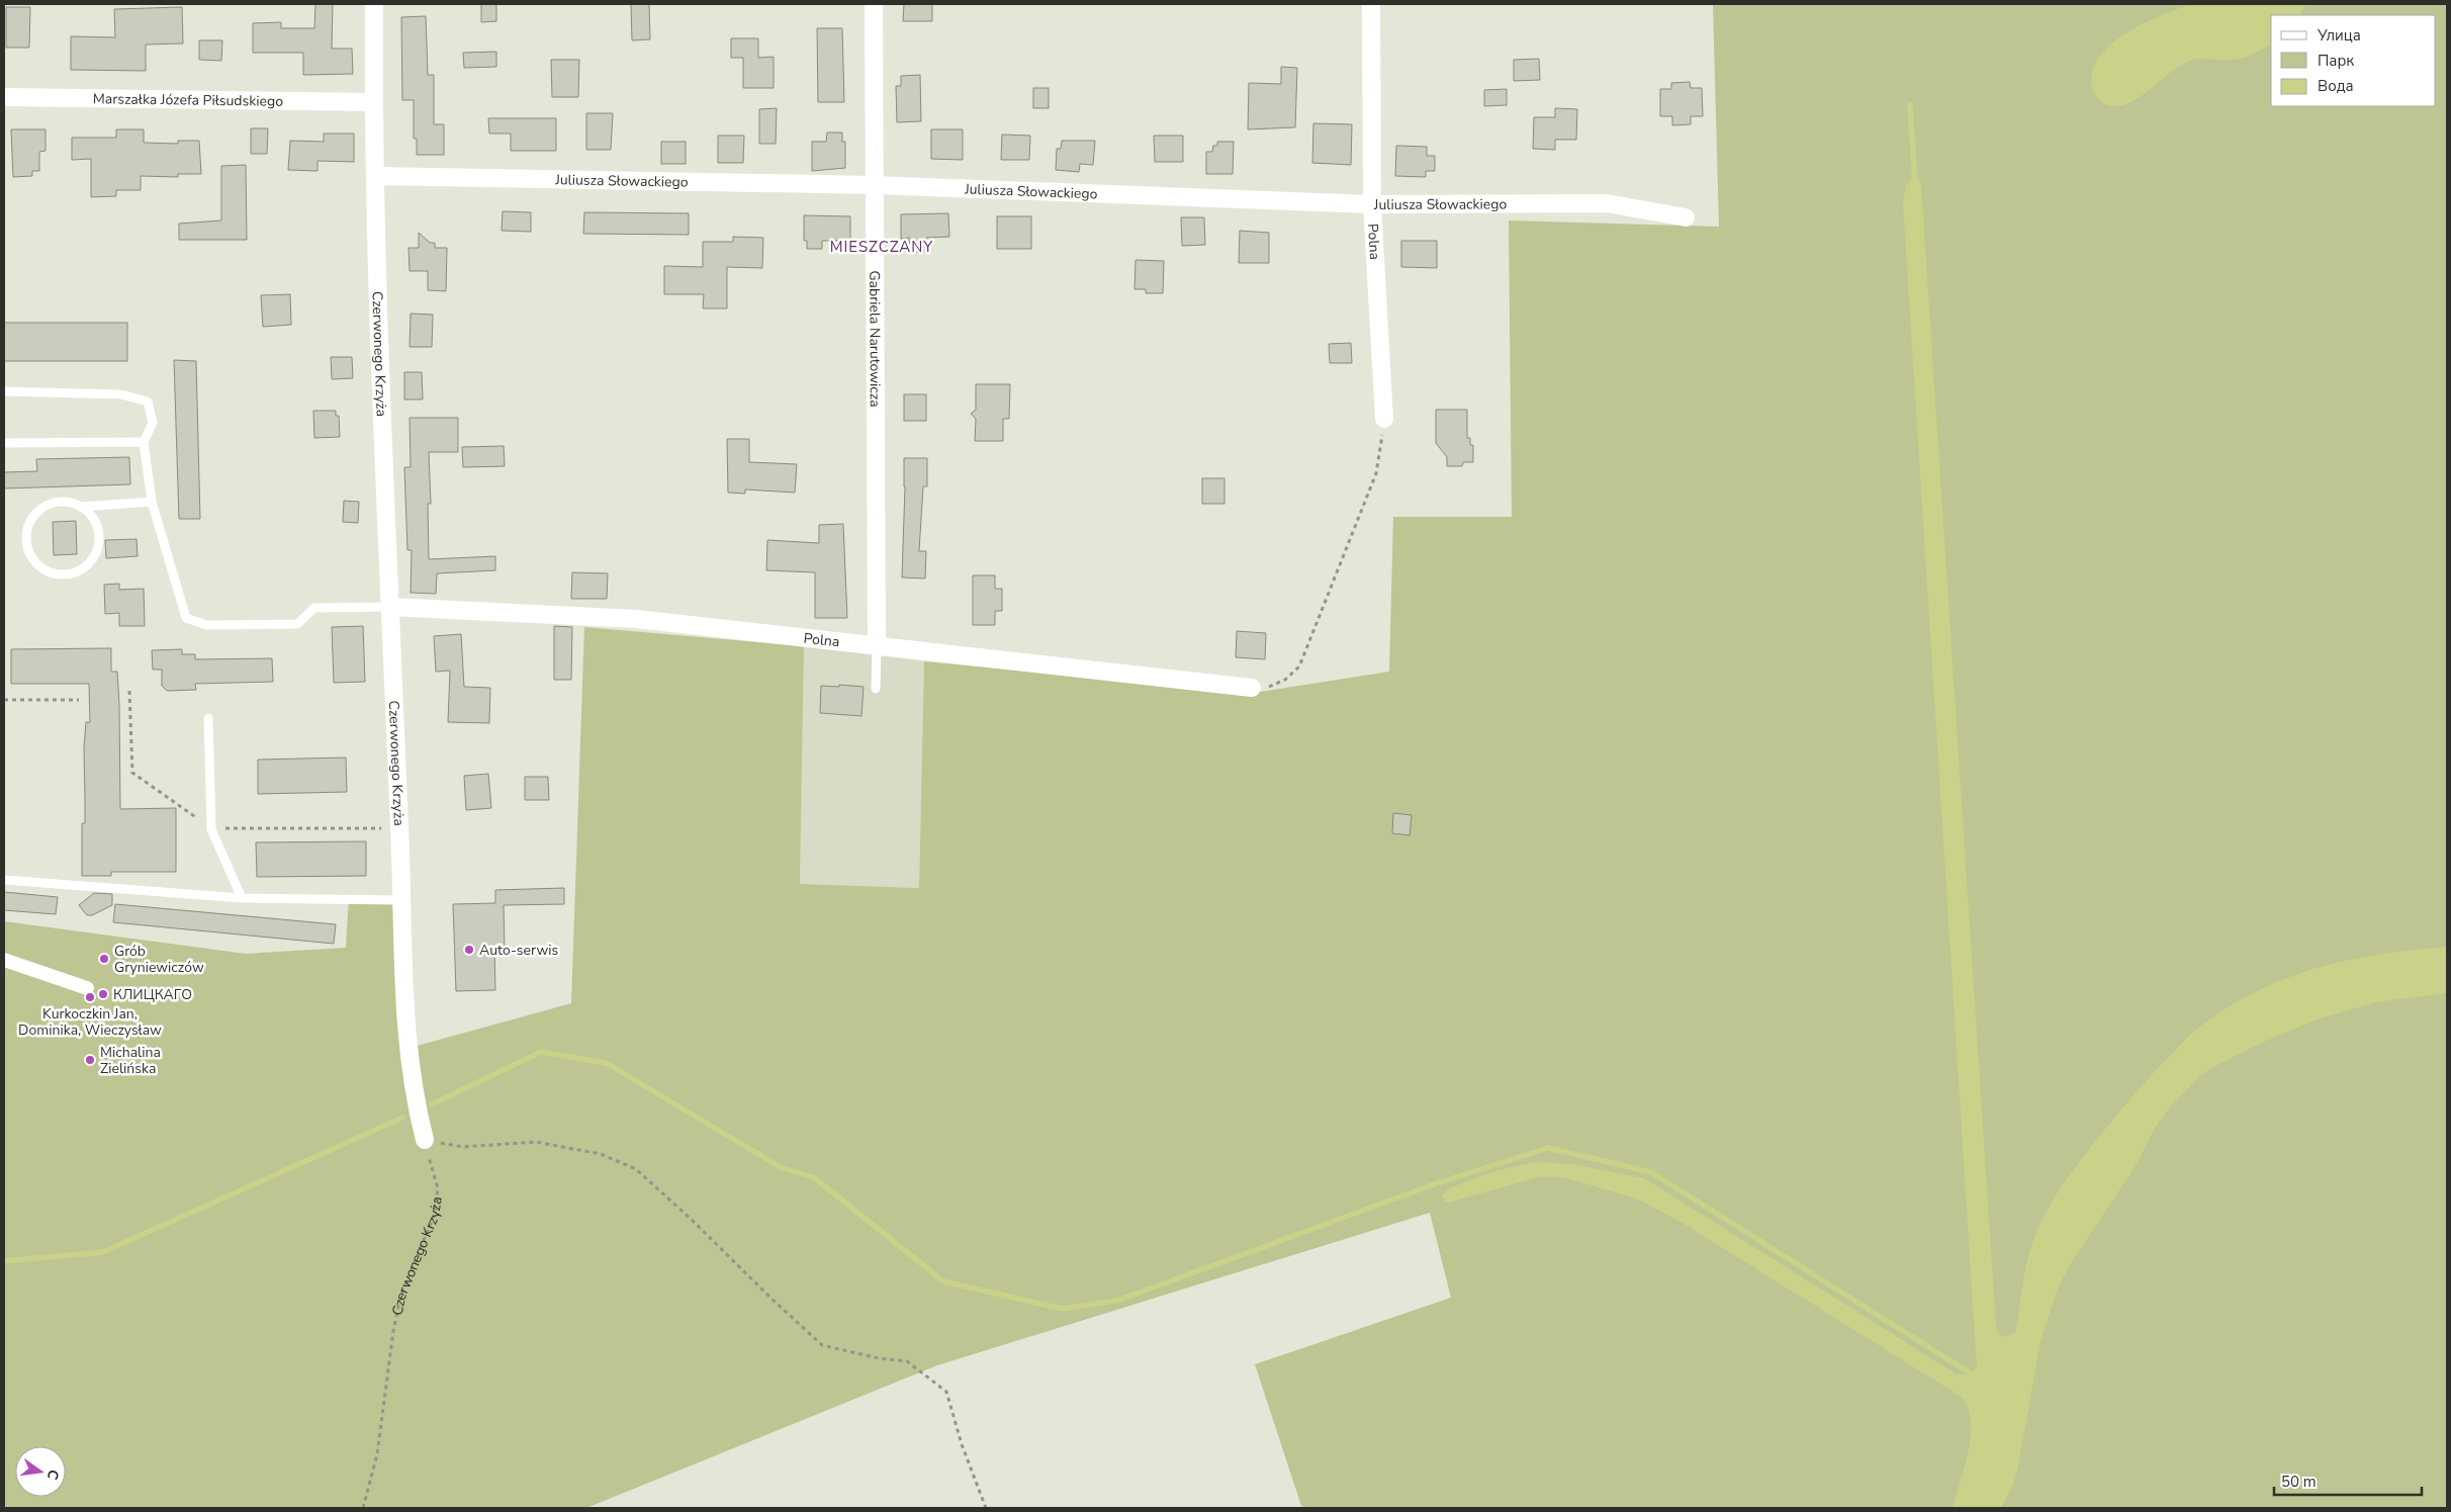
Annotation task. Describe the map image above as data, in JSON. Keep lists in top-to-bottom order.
{
  "streets": {
    "street": [
      "Marszałka Józefa Piłsudskiego",
      "Juliusza Słowackiego",
      "Polna",
      "Gabriela Narutowicza",
      "Czerwonego Krzyża"
    ]
  },
  "crossings": [
    ["Marszałka Józefa Piłsudskiego", "Czerwonego Krzyża"],
    ["Juliusza Słowackiego", "Polna"],
    ["Juliusza Słowackiego", "Gabriela Narutowicza"],
    ["Juliusza Słowackiego", "Czerwonego Krzyża"],
    ["Polna", "Gabriela Narutowicza"],
    ["Polna", "Czerwonego Krzyża"]
  ],
  "districts": ["MIESZCZANY"],
  "places": [
    "Auto-serwis",
    "Grób Gryniewiczów",
    "КЛИЦКАГО",
    "Kurkoczkin Jan, Dominika, Wieczysław",
    "Michalina Zielińska"
  ],
  "legend": ["Улица", "Парк", "Вода"],
  "scale_bar": "50 m",
  "north": "right"
}
